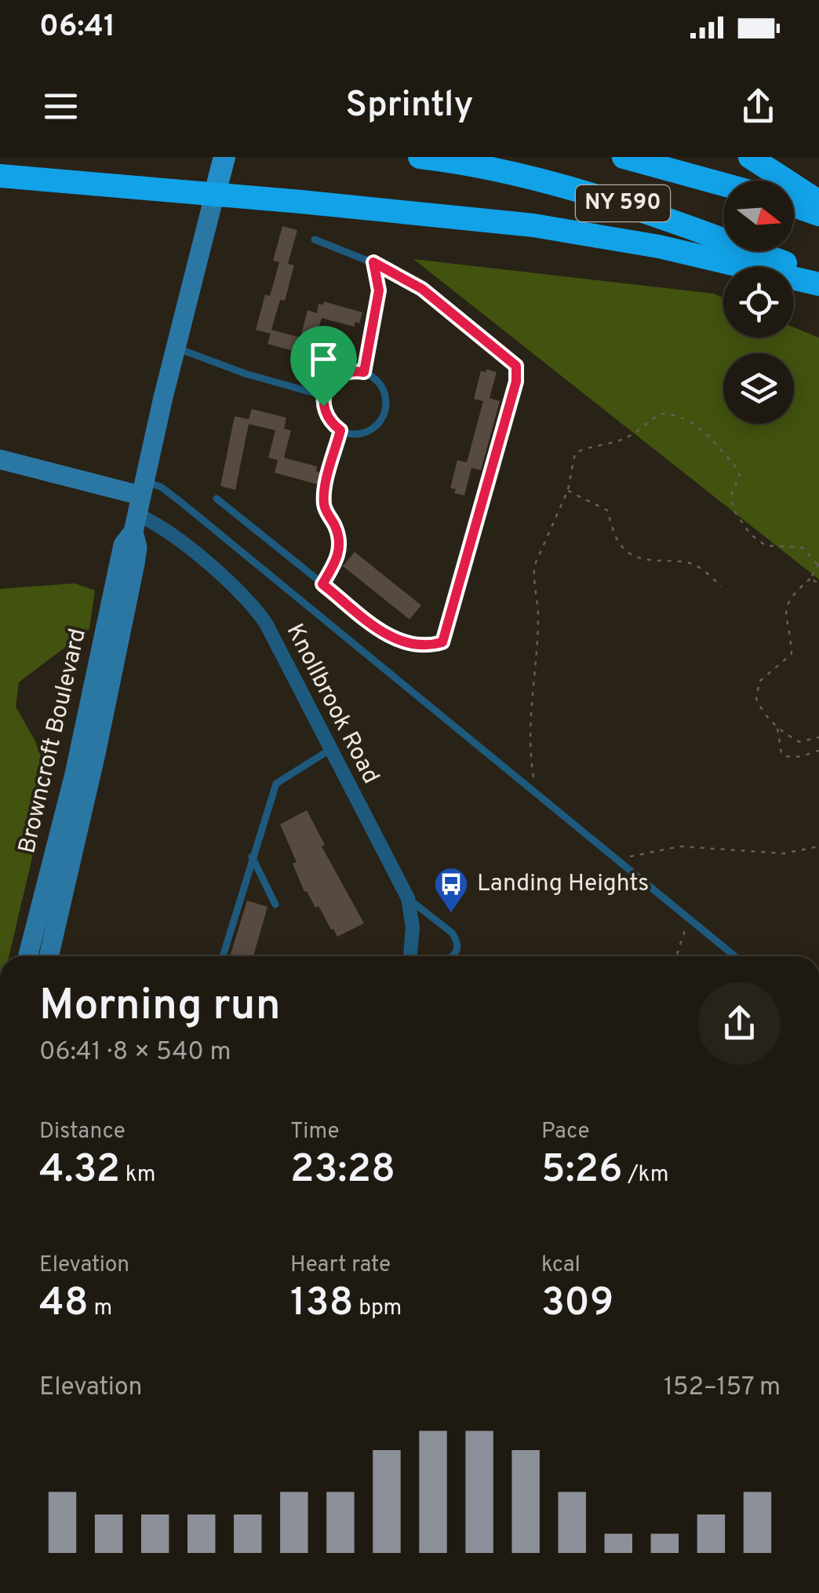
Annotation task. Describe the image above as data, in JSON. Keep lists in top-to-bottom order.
{
  "streets": {
    "highway": ["NY 590"],
    "main road": ["Browncroft Boulevard"],
    "street": ["Knollbrook Road"]
  },
  "crossings": [
    ["Knollbrook Road", "Browncroft Boulevard"]
  ],
  "places": {
    "bus stop": ["Landing Heights"]
  },
  "north": "right",
  "page": {
    "status": "06:41",
    "header": "Sprintly",
    "heading": ["Morning run", "06:41 · 8 × 540 m"],
    "stats": [
      ["Distance", "4.32 km"],
      ["Time", "23:28"],
      ["Pace", "5:26 /km"],
      ["Elevation", "48 m"],
      ["Heart rate", "138 bpm"],
      ["kcal", "309"]
    ],
    "chart": ["Elevation", "152–157 m"]
  }
}
